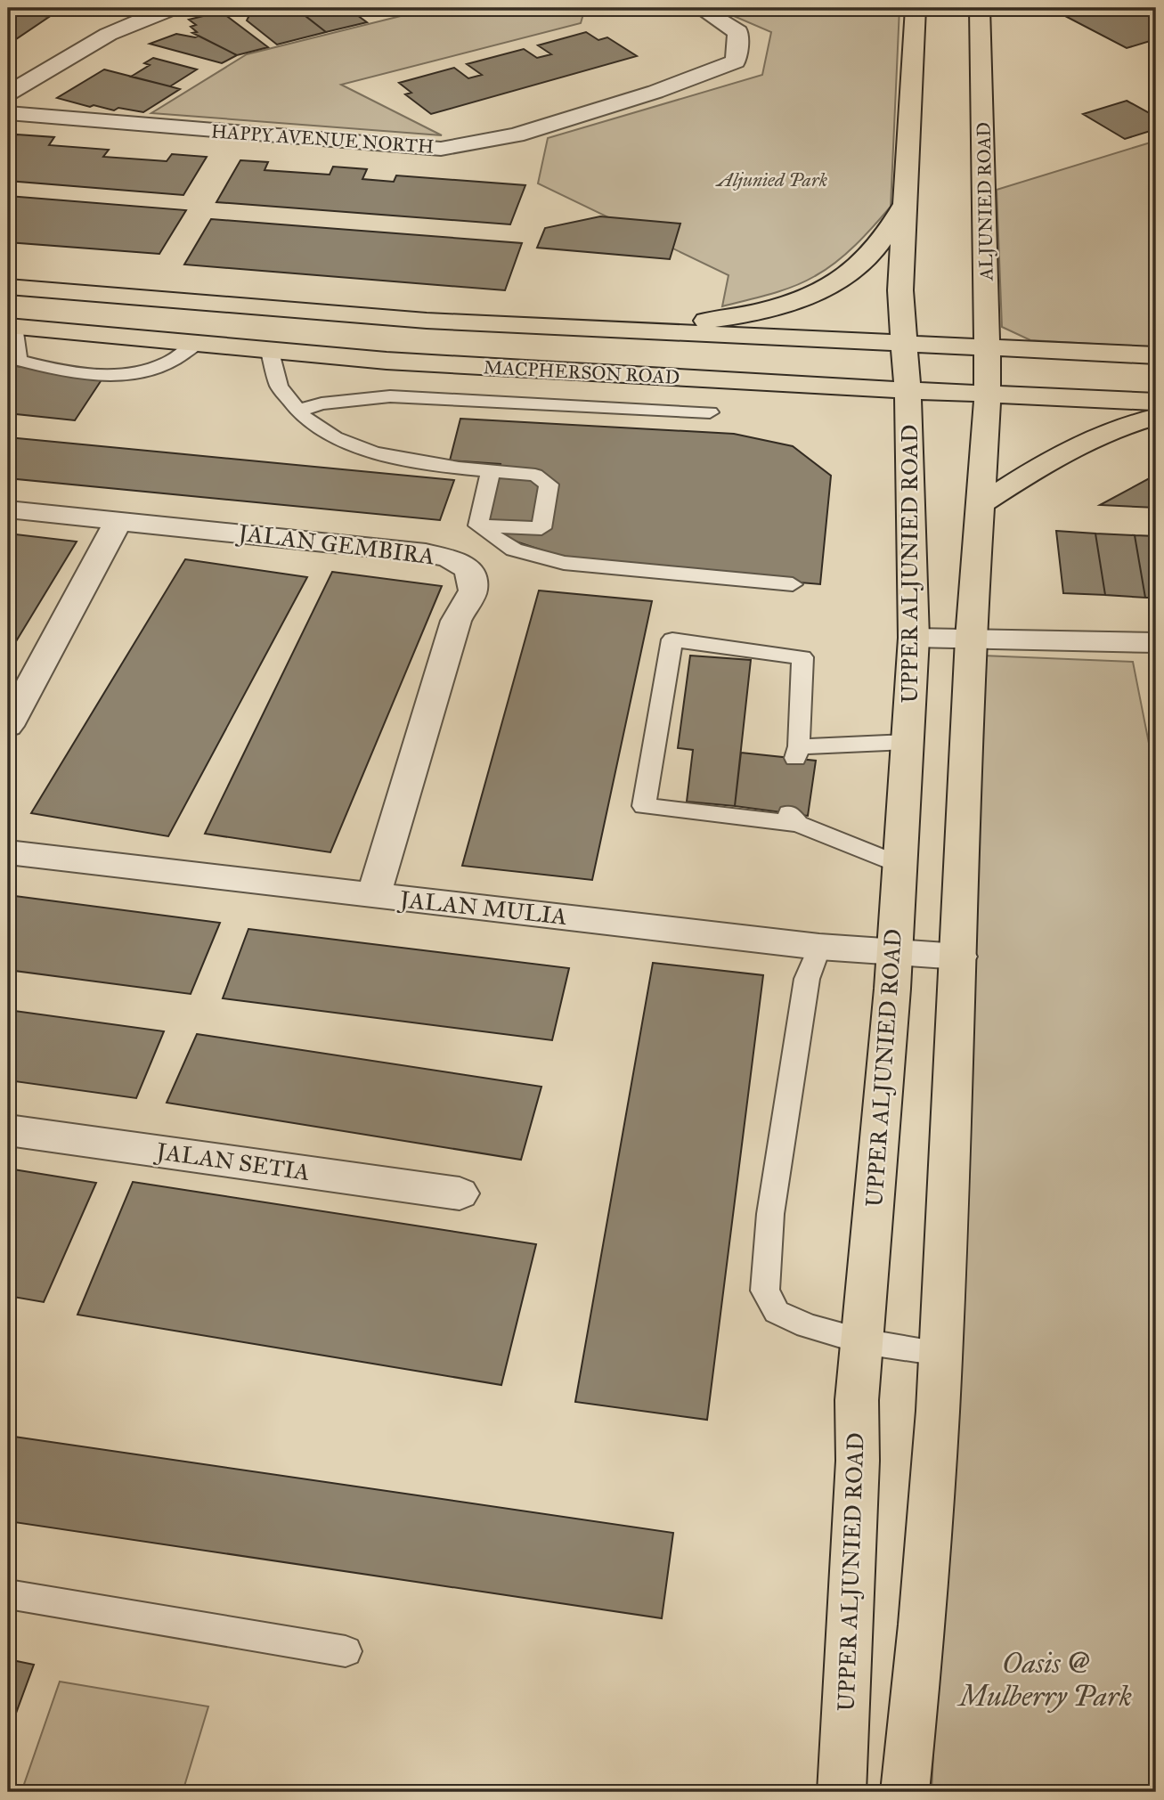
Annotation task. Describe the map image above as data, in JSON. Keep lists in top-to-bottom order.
{
  "streets": {
    "main road": ["ALJUNIED ROAD", "MACPHERSON ROAD", "UPPER ALJUNIED ROAD"],
    "street": [
      "HAPPY AVENUE NORTH",
      "JALAN GEMBIRA",
      "JALAN MULIA",
      "JALAN SETIA"
    ]
  },
  "crossings": [
    ["ALJUNIED ROAD", "MACPHERSON ROAD"],
    ["MACPHERSON ROAD", "UPPER ALJUNIED ROAD"],
    ["JALAN GEMBIRA", "JALAN MULIA"],
    ["UPPER ALJUNIED ROAD", "JALAN MULIA"]
  ],
  "parks": ["Aljunied Park", "Oasis @ Mulberry Park"]
}
